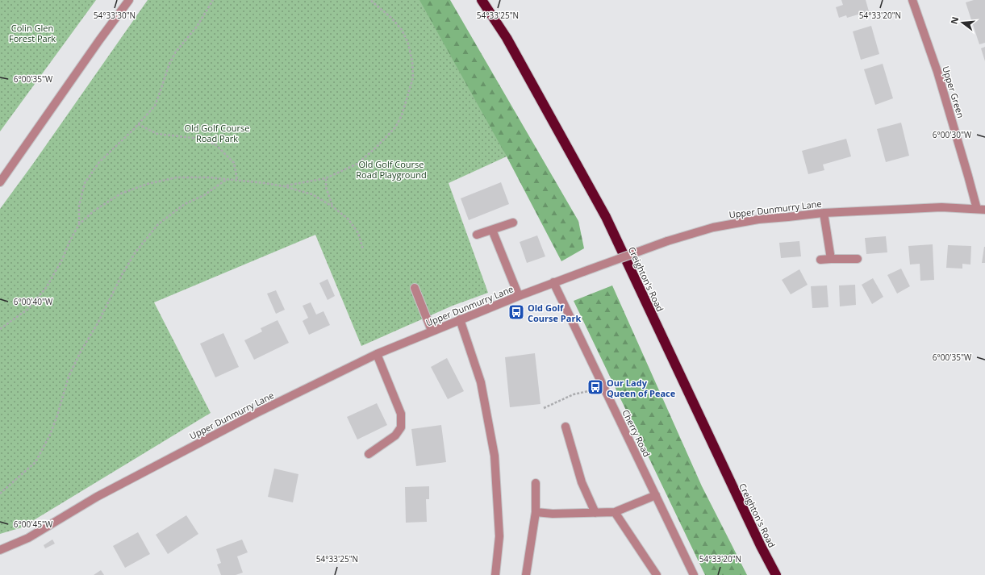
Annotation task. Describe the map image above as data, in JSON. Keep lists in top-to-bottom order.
{
  "streets": {
    "highway": ["Creighton's Road"],
    "street": ["Upper Green", "Upper Dunmurry Lane", "Cherry Road"]
  },
  "crossings": [
    ["Upper Green", "Upper Dunmurry Lane"],
    ["Upper Dunmurry Lane", "Cherry Road"]
  ],
  "parks": ["Colin Glen Forest Park", "Old Golf Course Road Park", "Old Golf Course Road Playground"],
  "places": {
    "bus stop": ["Old Golf Course Park", "Our Lady Queen of Peace"]
  },
  "north": "left",
  "coordinates": [
    "54°33'30\"N",
    "54°33'25\"N",
    "54°33'20\"N",
    "6°00'35\"W",
    "6°00'30\"W",
    "6°00'40\"W",
    "6°00'45\"W"
  ]
}
